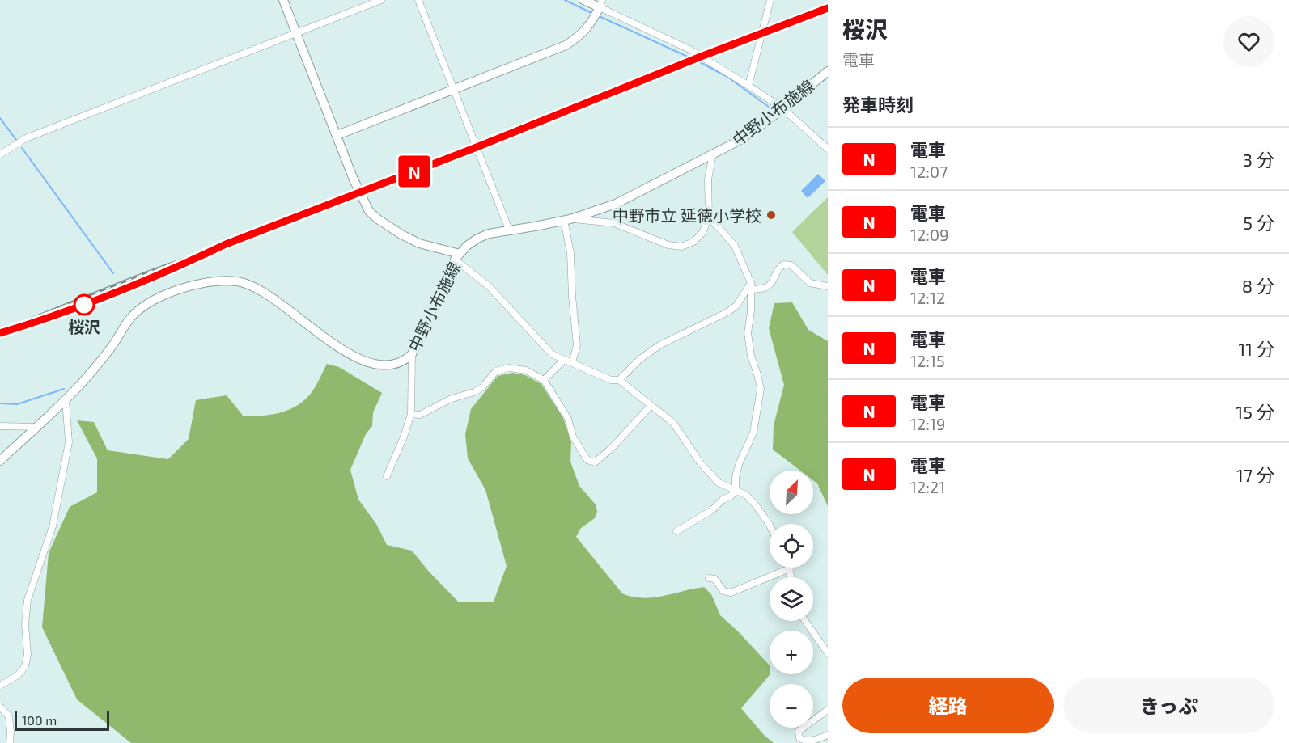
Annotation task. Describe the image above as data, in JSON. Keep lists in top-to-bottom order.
{
  "streets": {
    "main road": ["中野小布施線"]
  },
  "places": ["中野市立 延徳小学校", "桜沢"],
  "scale_bar": "100 m",
  "north": "top right",
  "page": {
    "on_map": "N",
    "heading": [
      ["桜沢", "電車"],
      "発車時刻"
    ],
    "list": [
      {
        "mark": "N",
        "name": "電車",
        "note": "12:07",
        "value": "3 分"
      },
      {
        "mark": "N",
        "name": "電車",
        "note": "12:09",
        "value": "5 分"
      },
      {
        "mark": "N",
        "name": "電車",
        "note": "12:12",
        "value": "8 分"
      },
      {
        "mark": "N",
        "name": "電車",
        "note": "12:15",
        "value": "11 分"
      },
      {
        "mark": "N",
        "name": "電車",
        "note": "12:19",
        "value": "15 分"
      },
      {
        "mark": "N",
        "name": "電車",
        "note": "12:21",
        "value": "17 分"
      }
    ],
    "map_buttons": ["+", "−"],
    "buttons": ["経路", "きっぷ"],
    "scale": "100 m"
  }
}
